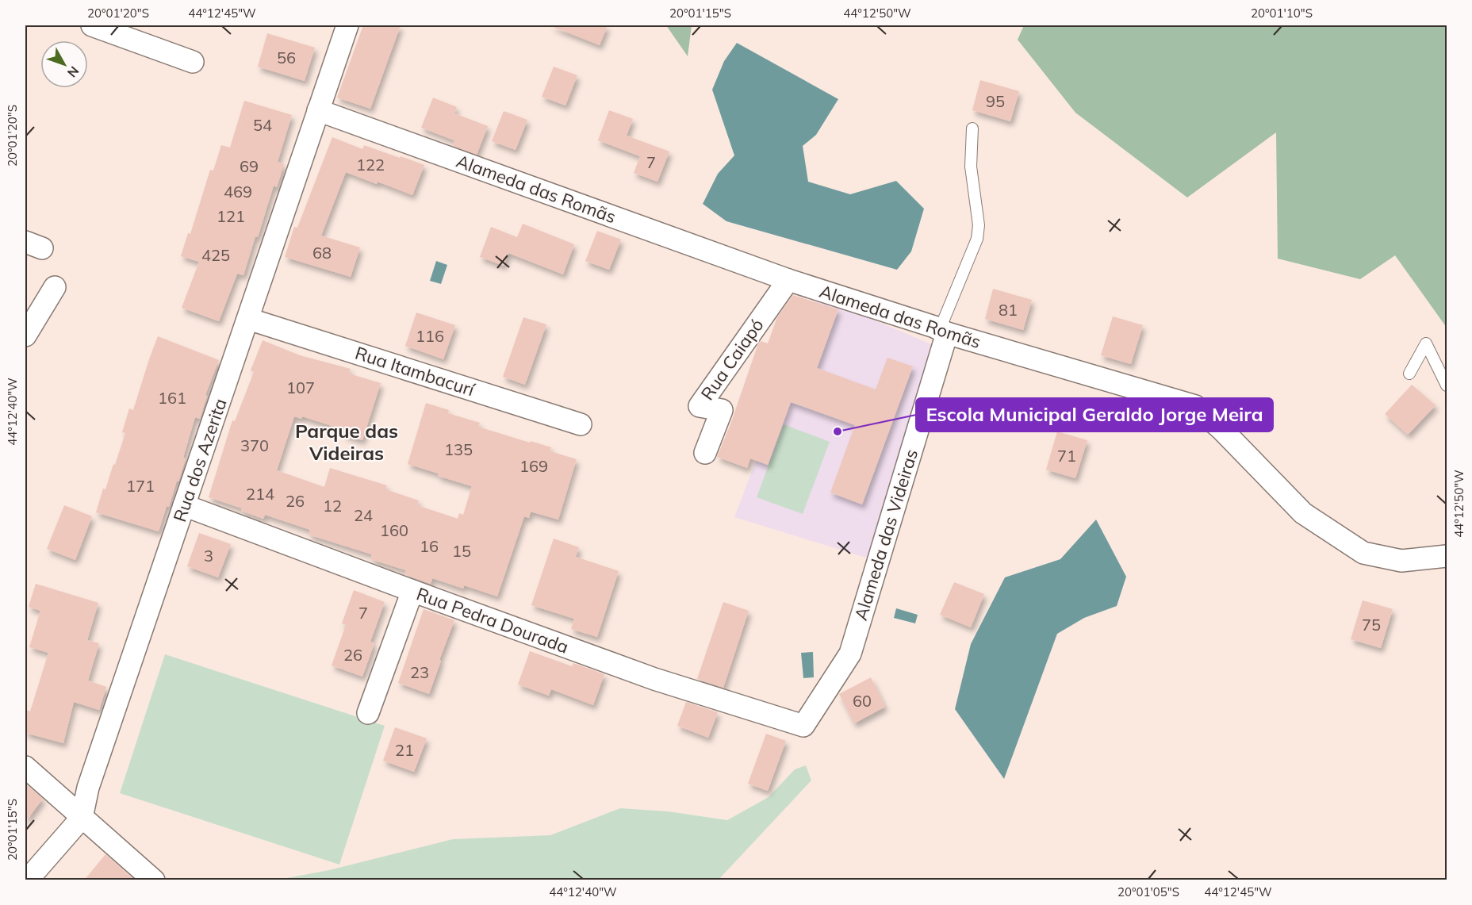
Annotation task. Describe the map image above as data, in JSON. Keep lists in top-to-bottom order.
{
  "streets": {
    "street": [
      "Alameda das Romãs",
      "Rua Caiapó",
      "Rua Itambacurí",
      "Rua dos Azerita",
      "Alameda das Videiras",
      "Rua Pedra Dourada"
    ]
  },
  "crossings": [
    ["Alameda das Romãs", "Rua Caiapó"],
    ["Alameda das Romãs", "Rua dos Azerita"],
    ["Alameda das Romãs", "Alameda das Videiras"],
    ["Rua Itambacurí", "Rua dos Azerita"],
    ["Rua dos Azerita", "Rua Pedra Dourada"],
    ["Alameda das Videiras", "Rua Pedra Dourada"]
  ],
  "districts": ["Parque das Videiras"],
  "places": ["Escola Municipal Geraldo Jorge Meira"],
  "house_numbers": [
    "56",
    "95",
    "54",
    "7",
    "122",
    "69",
    "469",
    "121",
    "68",
    "425",
    "81",
    "116",
    "107",
    "161",
    "370",
    "135",
    "71",
    "169",
    "171",
    "214",
    "26",
    "12",
    "24",
    "160",
    "16",
    "15",
    "3",
    "7",
    "75",
    "26",
    "23",
    "60",
    "21"
  ],
  "north": "bottom right",
  "coordinates": [
    "20°01'20\"S",
    "44°12'45\"W",
    "20°01'15\"S",
    "44°12'50\"W",
    "20°01'10\"S",
    "44°12'40\"W",
    "20°01'05\"S"
  ]
}
